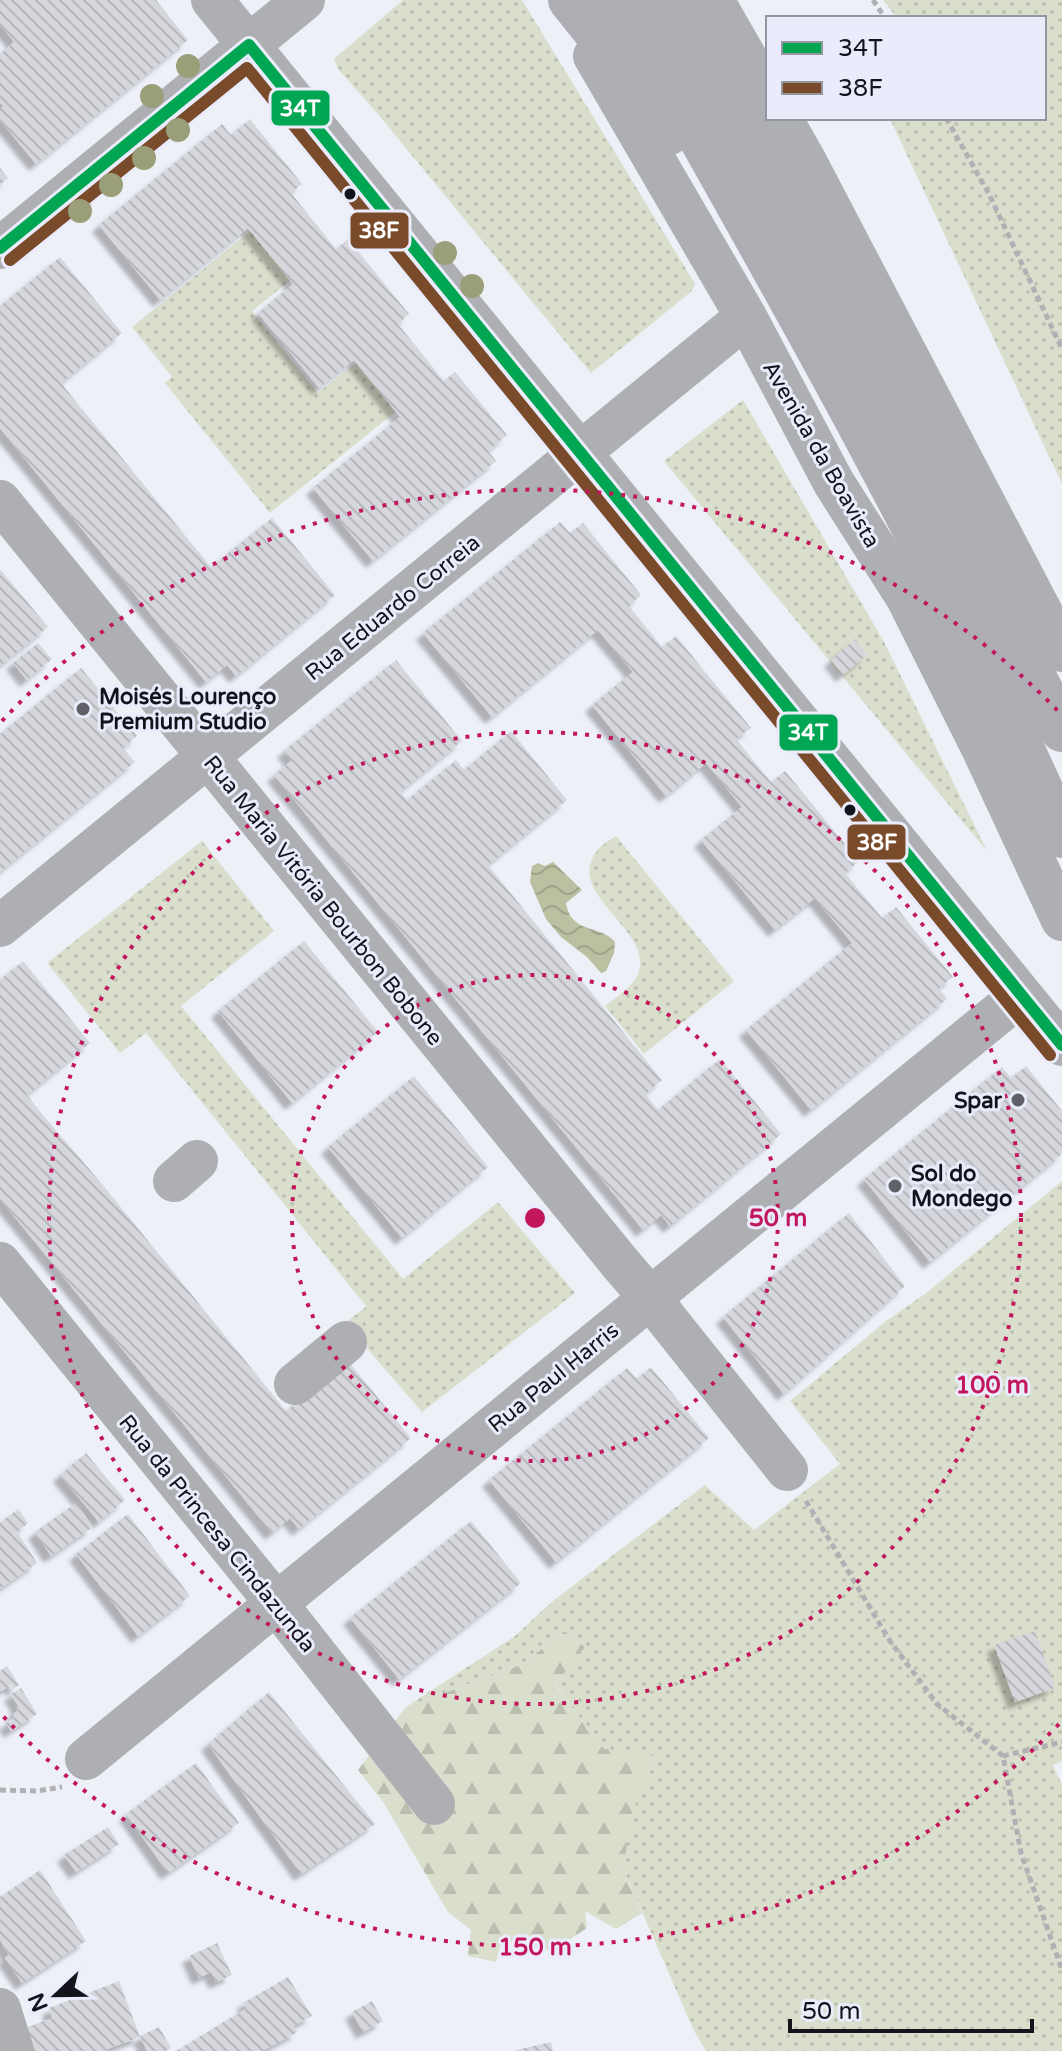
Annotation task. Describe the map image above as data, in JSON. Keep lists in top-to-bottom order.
{
  "streets": {
    "highway": ["Avenida da Boavista"],
    "street": [
      "Rua Eduardo Correia",
      "Rua Maria Vitória Bourbon Bobone",
      "Rua Paul Harris",
      "Rua da Princesa Cindazunda"
    ]
  },
  "crossings": [
    ["Avenida da Boavista", "Rua Eduardo Correia"],
    ["Rua Eduardo Correia", "Rua Maria Vitória Bourbon Bobone"],
    ["Rua Maria Vitória Bourbon Bobone", "Rua Paul Harris"],
    ["Rua Paul Harris", "Rua da Princesa Cindazunda"]
  ],
  "places": ["Moisés Lourenço Premium Studio", "Spar", "Sol do Mondego"],
  "lines": ["transit line 34T", "transit line 38F"],
  "legend": ["34T", "38F"],
  "scale_bar": "50 m",
  "north": "left",
  "rings": ["50 m", "100 m", "150 m"]
}
